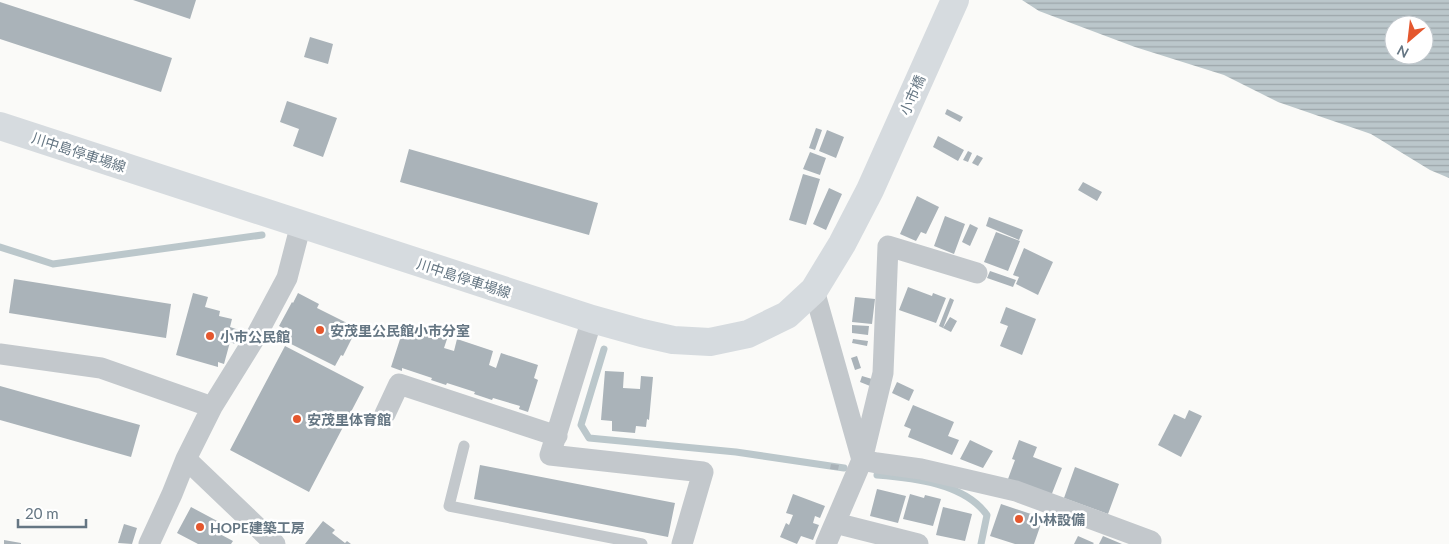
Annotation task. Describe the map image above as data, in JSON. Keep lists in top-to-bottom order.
{
  "streets": {
    "main road": ["小市橋", "川中島停車場線"]
  },
  "crossings": [
    ["小市橋", "川中島停車場線"]
  ],
  "places": [
    "安茂里公民館小市分室",
    "小市公民館",
    "安茂里体育館",
    "小林設備",
    "HOPE建築工房"
  ],
  "scale_bar": "20 m",
  "north": "bottom left"
}
